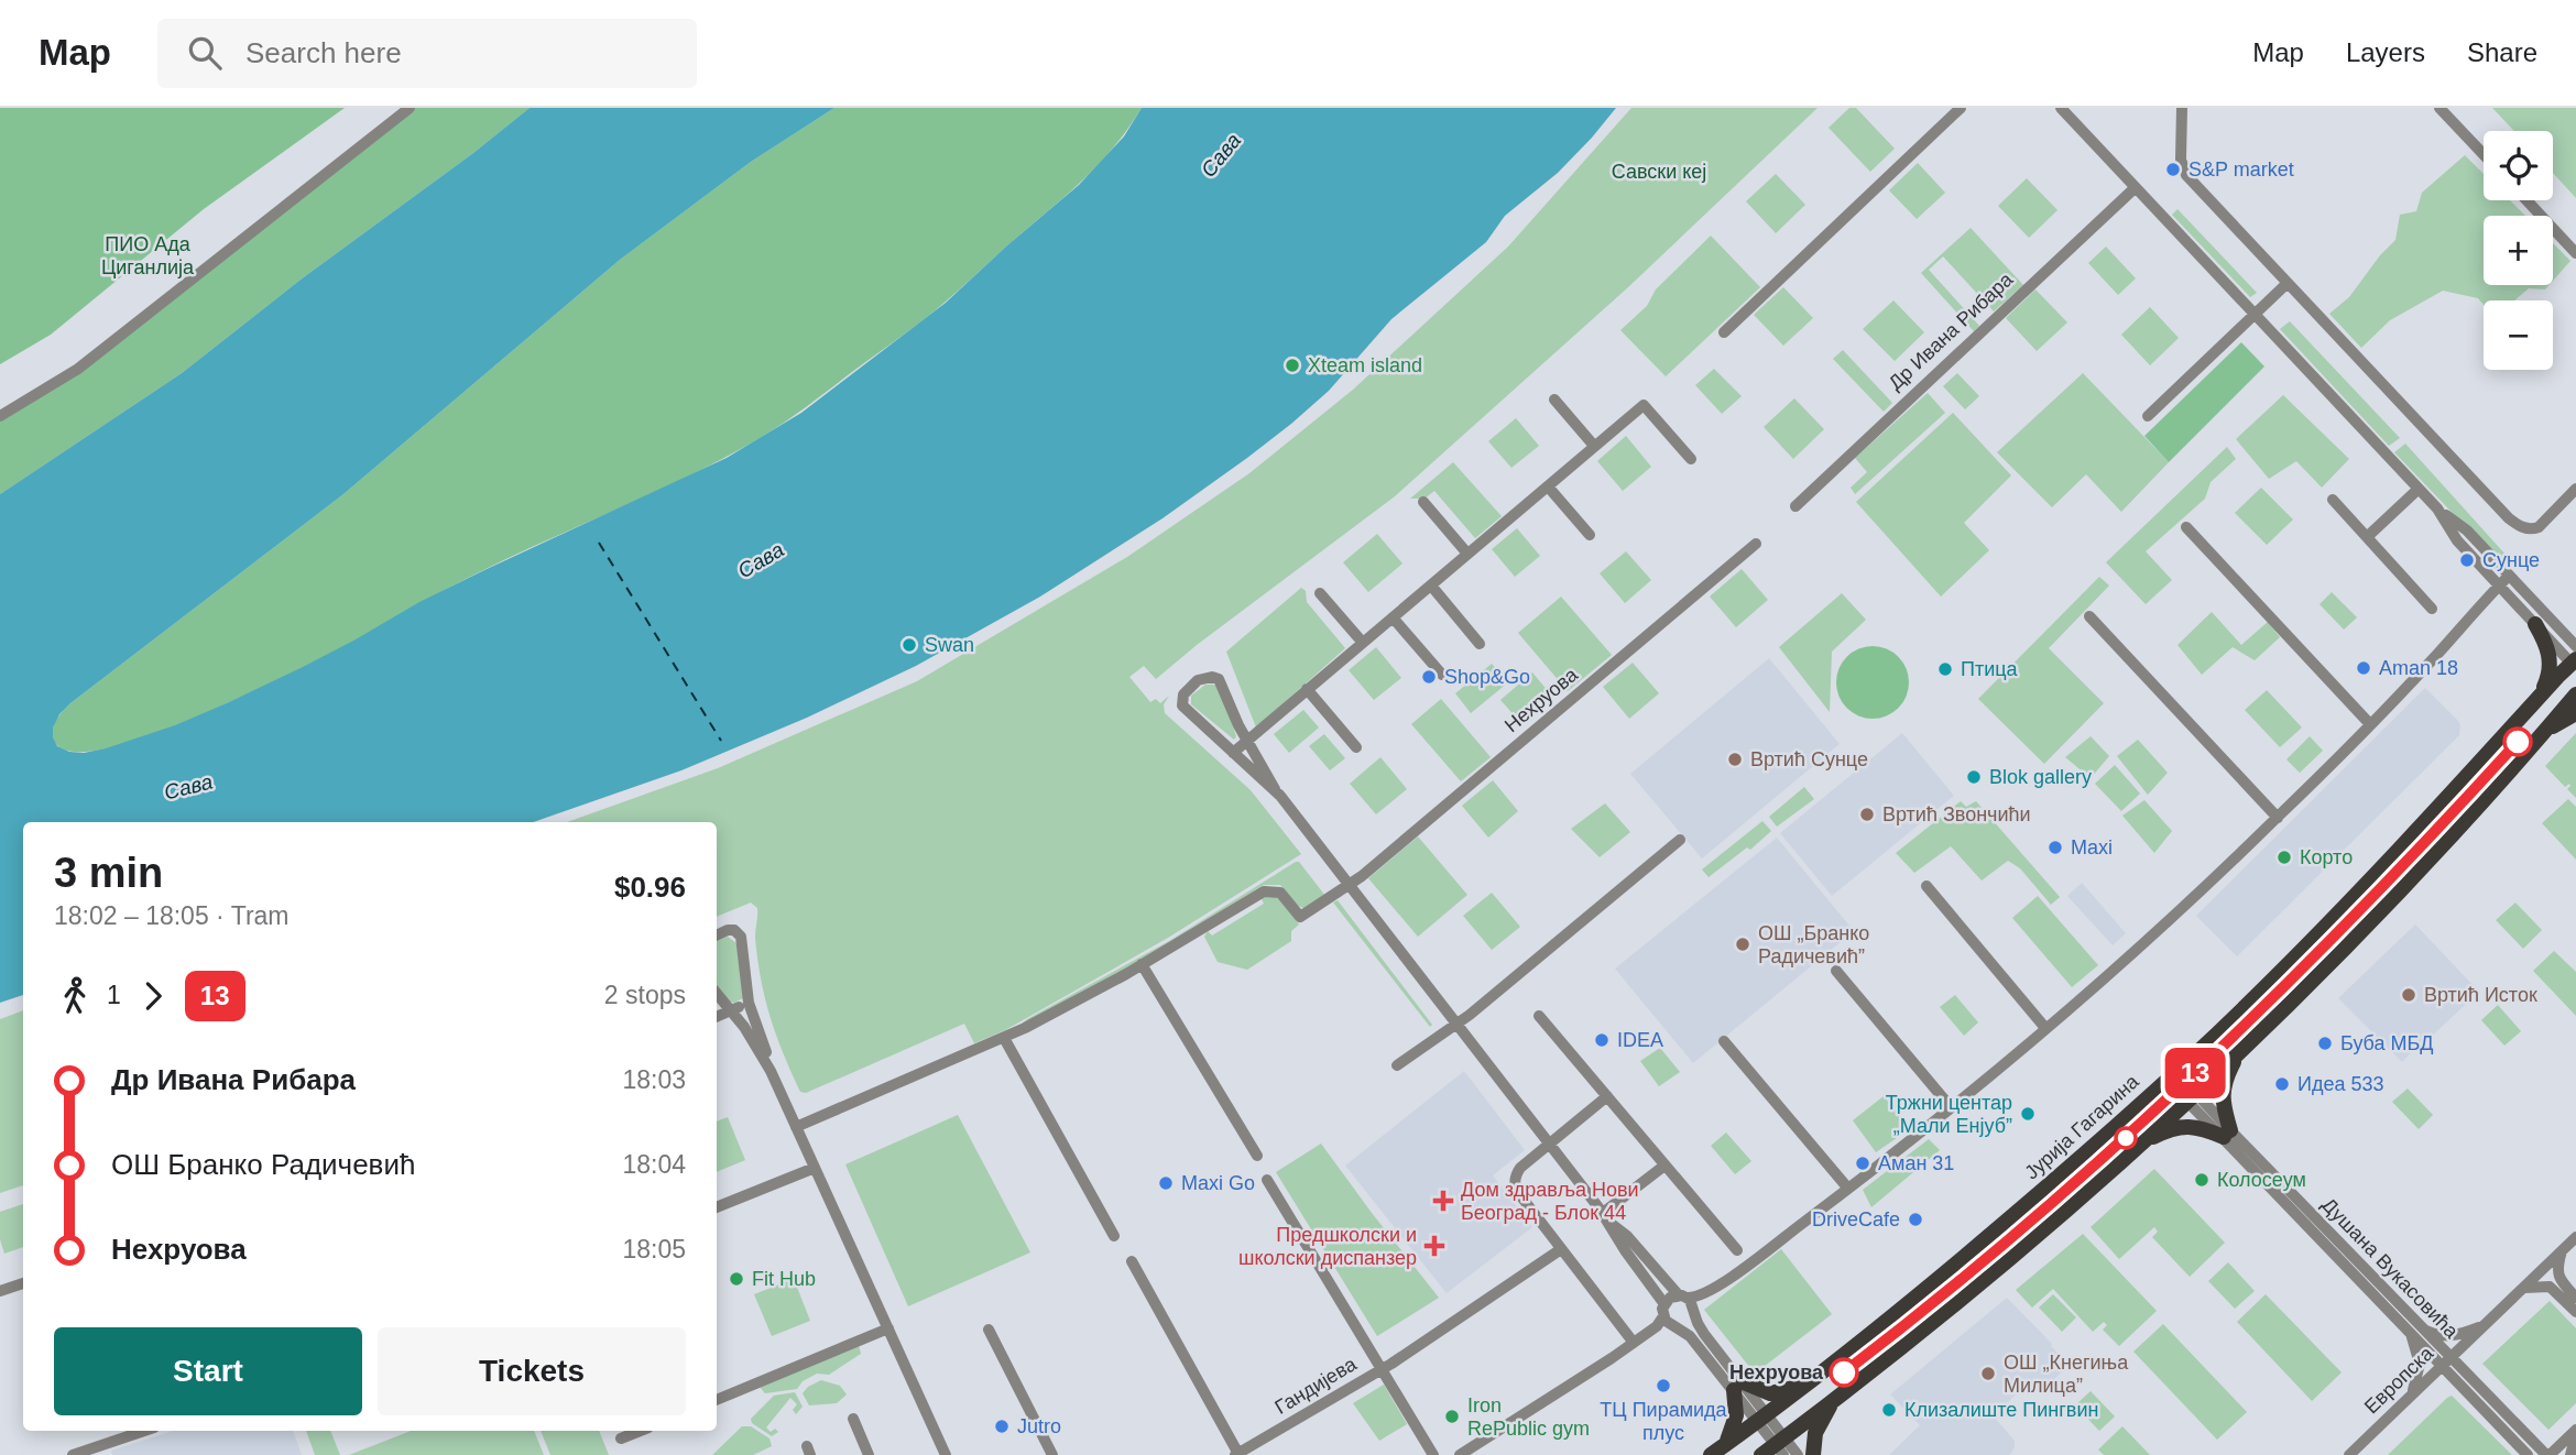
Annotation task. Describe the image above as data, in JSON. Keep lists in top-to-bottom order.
{
  "streets": {
    "main road": ["Јурија Гагарина"],
    "street": [
      "Др Ивана Рибара",
      "Нехруова",
      "Душана Вукасовића",
      "Европска",
      "Гандијева"
    ]
  },
  "crossings": [
    ["Јурија Гагарина", "Душана Вукасовића"],
    ["Душана Вукасовића", "Европска"]
  ],
  "water": ["Сава"],
  "parks": ["Савски кеј", "ПИО Ада Циганлија"],
  "places": {
    "other": [
      "S&P market",
      "Xteam island",
      "Сунце",
      "Swan",
      "Aman 18",
      "Птица",
      "Shop&Go",
      "Вртић Сунце",
      "Blok gallery",
      "Вртић Звончићи",
      "Maxi",
      "Корто",
      "ОШ „Бранко Радичевић”",
      "Вртић Исток",
      "IDEA",
      "Буба МБД",
      "Идеа 533",
      "Тржни центар „Мали Енјуб”",
      "Аман 31",
      "Колосеум",
      "Maxi Go",
      "DriveCafe",
      "Fit Hub",
      "Нехруова",
      "ОШ „Кнегиња Милица”",
      "ТЦ Пирамида плус",
      "Клизалиште Пингвин",
      "Iron RePublic gym",
      "Jutro"
    ],
    "health": ["Дом здравља Нови Београд - Блок 44", "Предшколски и школски диспанзер"]
  },
  "lines": ["tram line 13"],
  "page": {
    "header": "Map",
    "search": "Search here",
    "nav": ["Map", "Layers", "Share"],
    "on_map": "13",
    "map_buttons": ["+", "−"],
    "heading": ["3 min", "18:02 – 18:05 · Tram", "$0.96"],
    "legs": ["1", "13", "2 stops"],
    "list": [
      {
        "name": "Др Ивана Рибара",
        "value": "18:03"
      },
      {
        "name": "ОШ Бранко Радичевић",
        "value": "18:04"
      },
      {
        "name": "Нехруова",
        "value": "18:05"
      }
    ],
    "buttons": ["Start", "Tickets"]
  }
}
